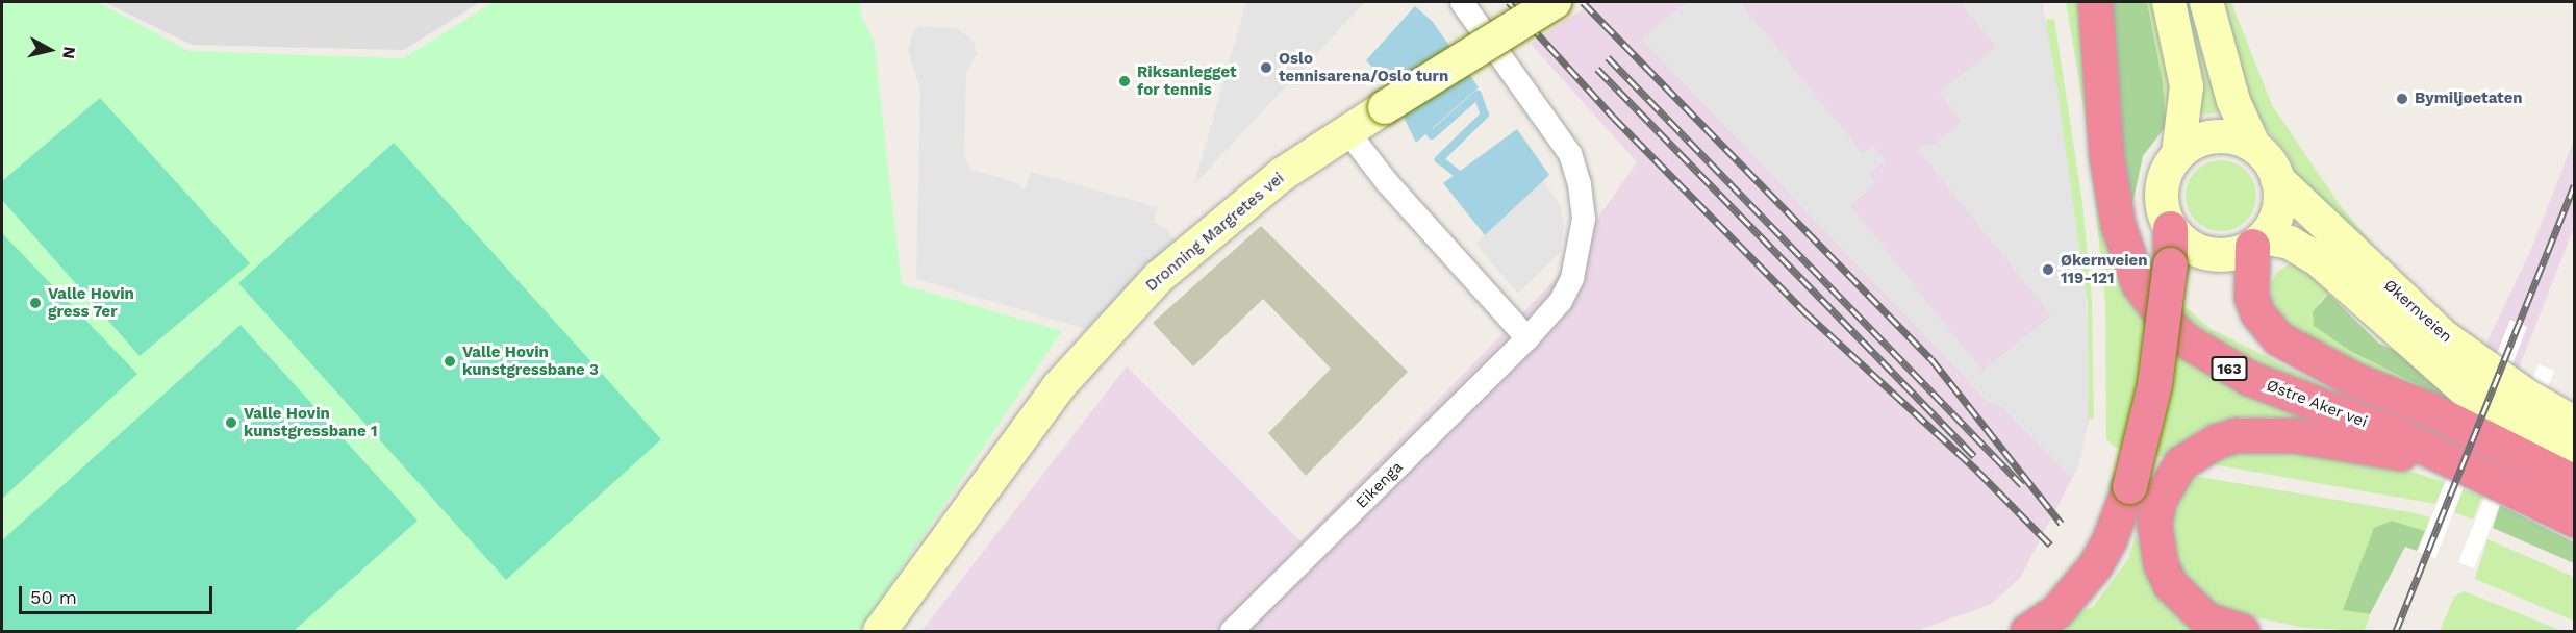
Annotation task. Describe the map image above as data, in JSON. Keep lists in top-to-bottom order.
{
  "streets": {
    "highway": ["163", "Østre Aker vei"],
    "main road": ["Dronning Margretes vei", "Økernveien"],
    "street": ["Eikenga"]
  },
  "places": [
    "Oslo tennisarena/Oslo turn",
    "Riksanlegget for tennis",
    "Bymiljøetaten",
    "Økernveien 119-121",
    "Valle Hovin gress 7er",
    "Valle Hovin kunstgressbane 3",
    "Valle Hovin kunstgressbane 1"
  ],
  "scale_bar": "50 m",
  "north": "right"
}
